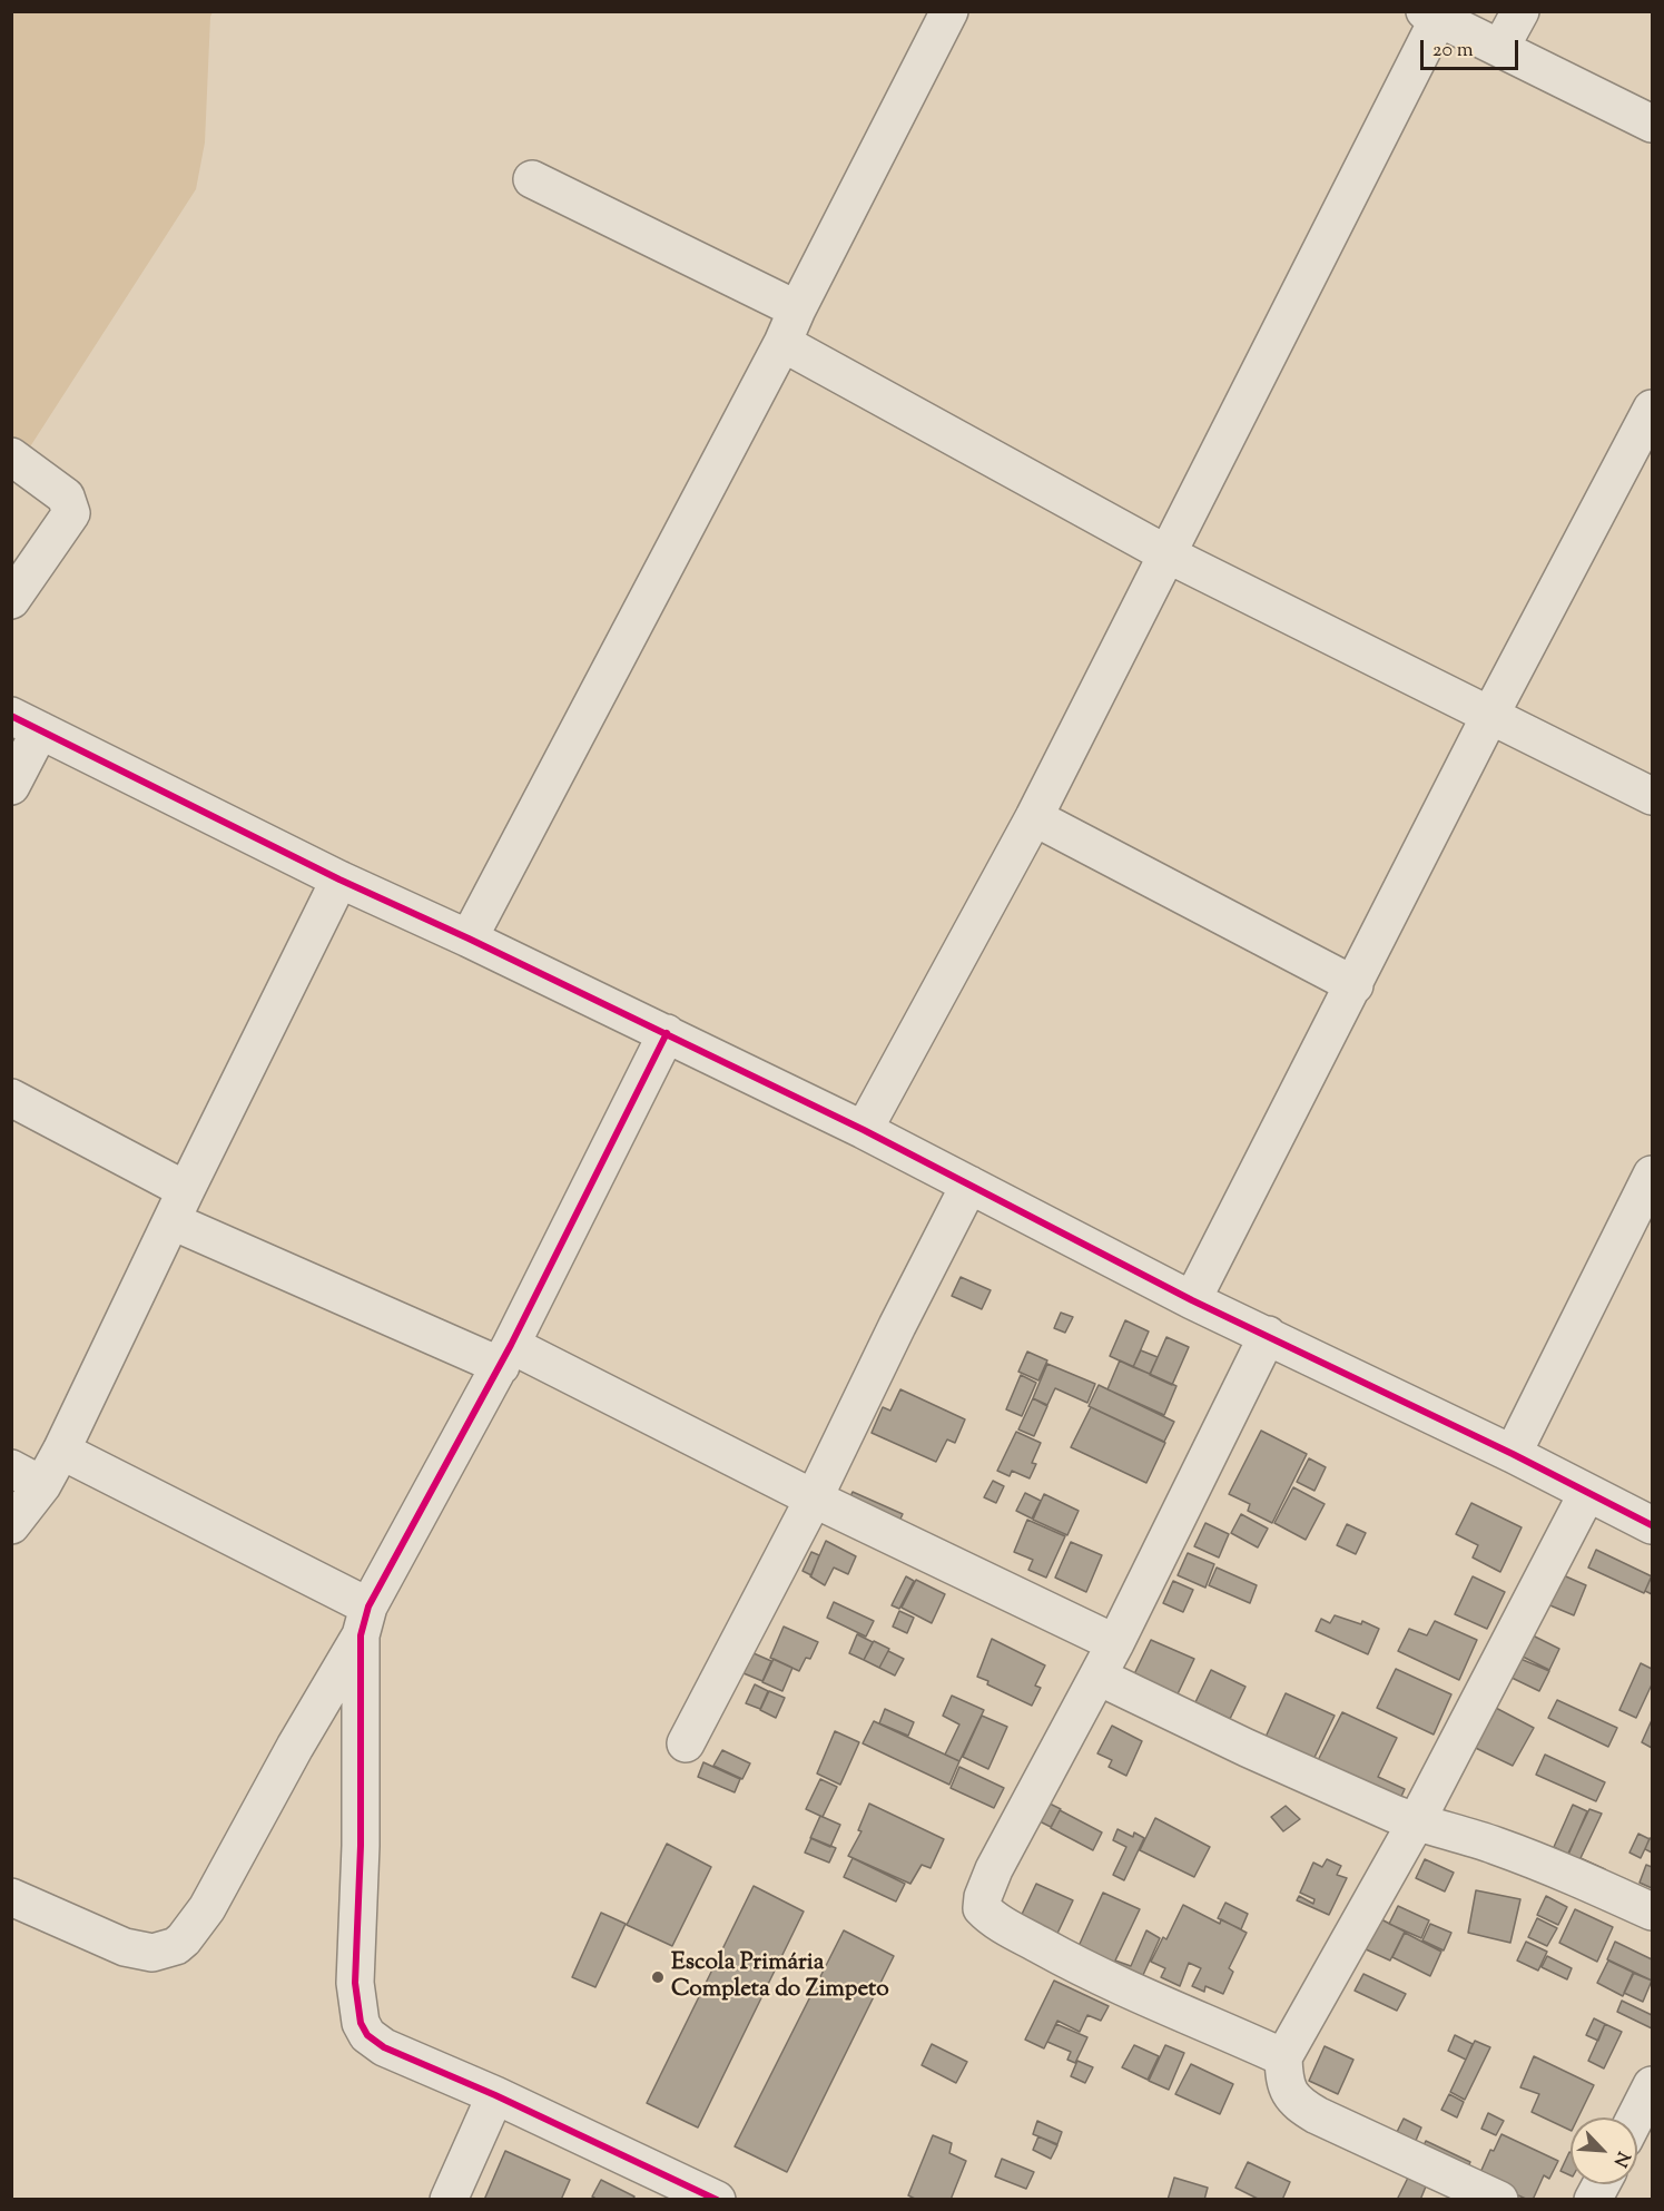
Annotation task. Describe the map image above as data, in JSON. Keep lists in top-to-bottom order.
{
  "places": ["Escola Primária Completa do Zimpeto"],
  "scale_bar": "20 m",
  "north": "bottom right"
}
